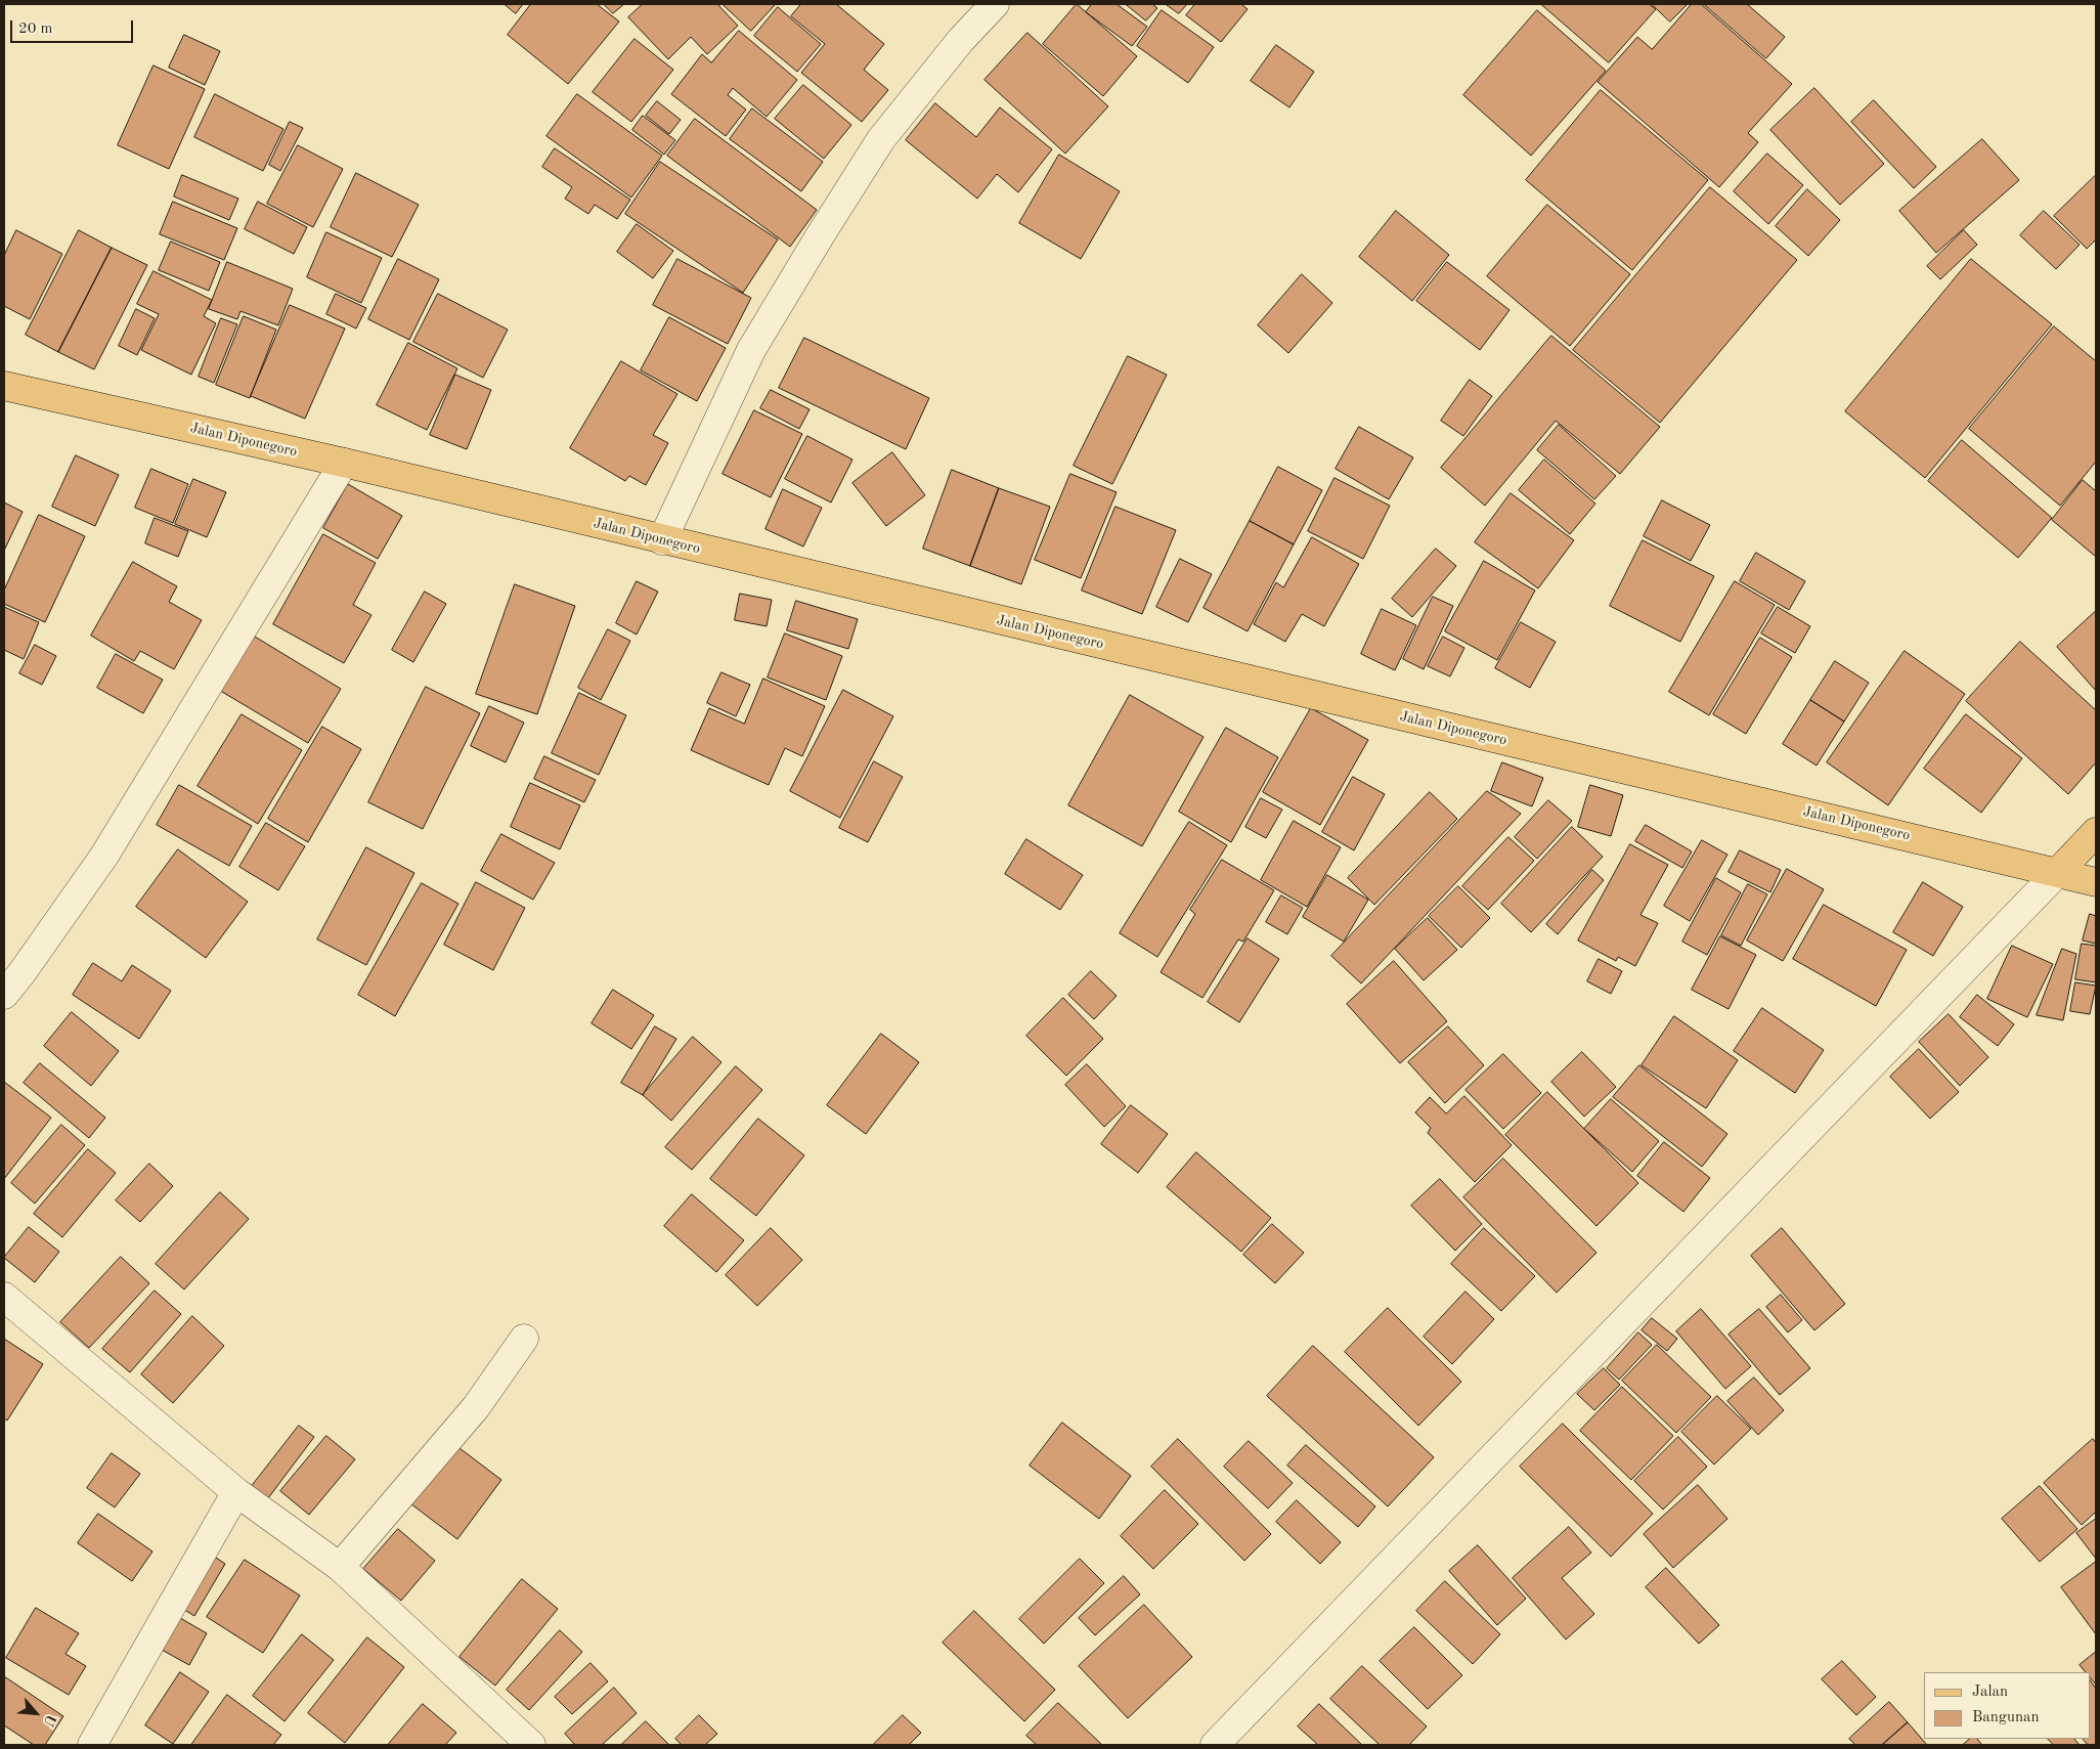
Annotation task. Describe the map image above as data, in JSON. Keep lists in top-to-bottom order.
{
  "streets": {
    "main road": ["Jalan Diponegoro"]
  },
  "legend": ["Jalan", "Bangunan"],
  "scale_bar": "20 m",
  "north": "bottom right"
}
